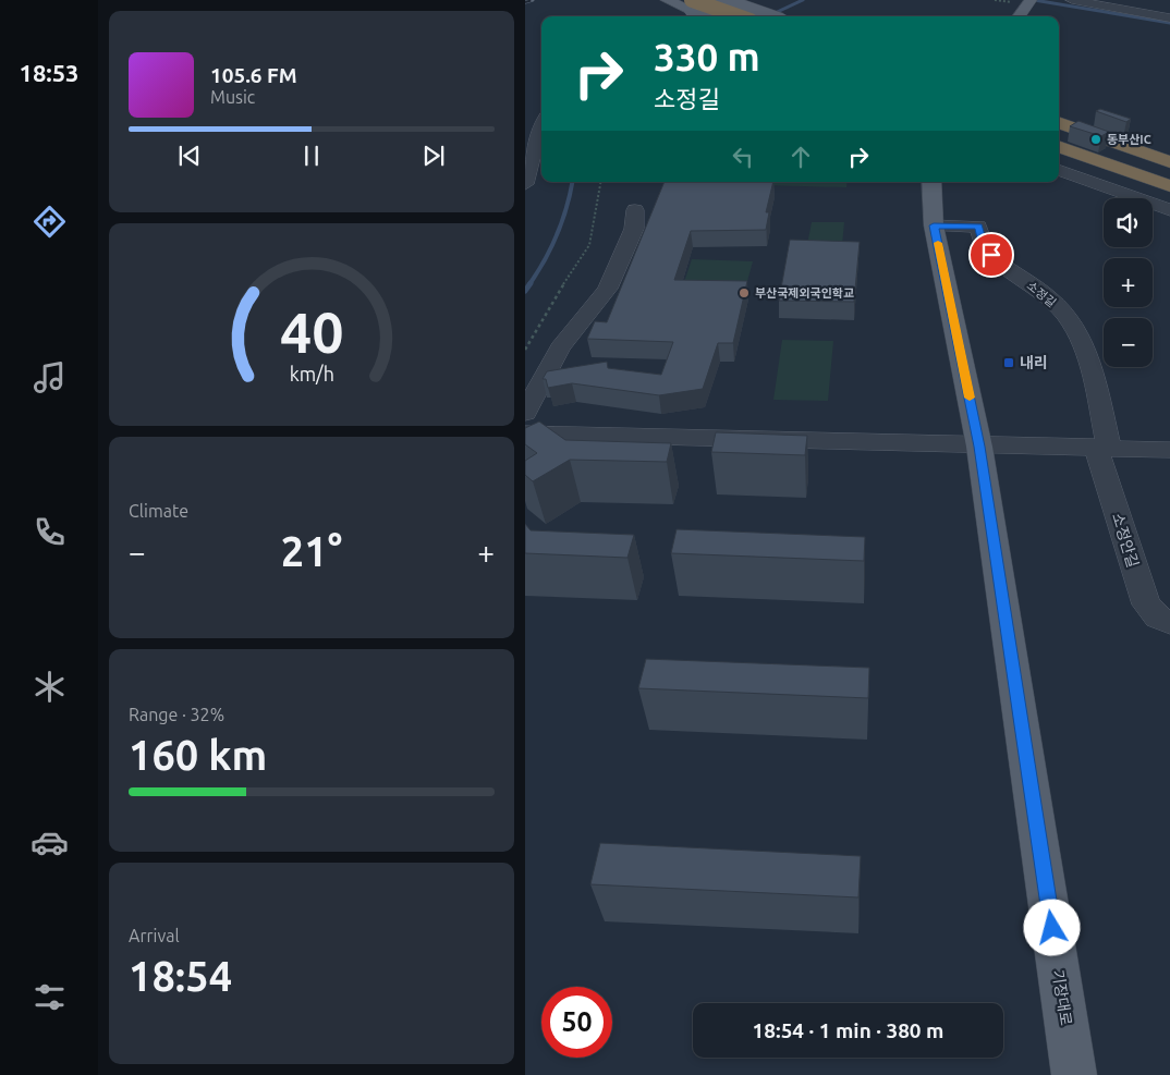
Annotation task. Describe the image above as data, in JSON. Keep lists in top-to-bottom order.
{
  "streets": {
    "main road": ["기장대로"],
    "street": ["소정길", "소정안길"]
  },
  "crossings": [
    ["소정길", "소정안길"],
    ["소정길", "기장대로"]
  ],
  "places": {
    "other": ["동부산IC", "부산국제외국인학교"],
    "transit": ["내리"]
  },
  "page": {
    "tabs": "18:53",
    "turn": ["330 m", "소정길"],
    "song": ["105.6 FM", "Music"],
    "map_buttons": ["+", "−"],
    "tile": [
      "Climate",
      ["Range · 32%", "160 km"],
      ["Arrival", "18:54"]
    ],
    "heat": ["−", "21°", "+"],
    "limit": "50",
    "trip": "18:54 · 1 min · 380 m",
    "gauge": ["40", "km/h"]
  }
}
